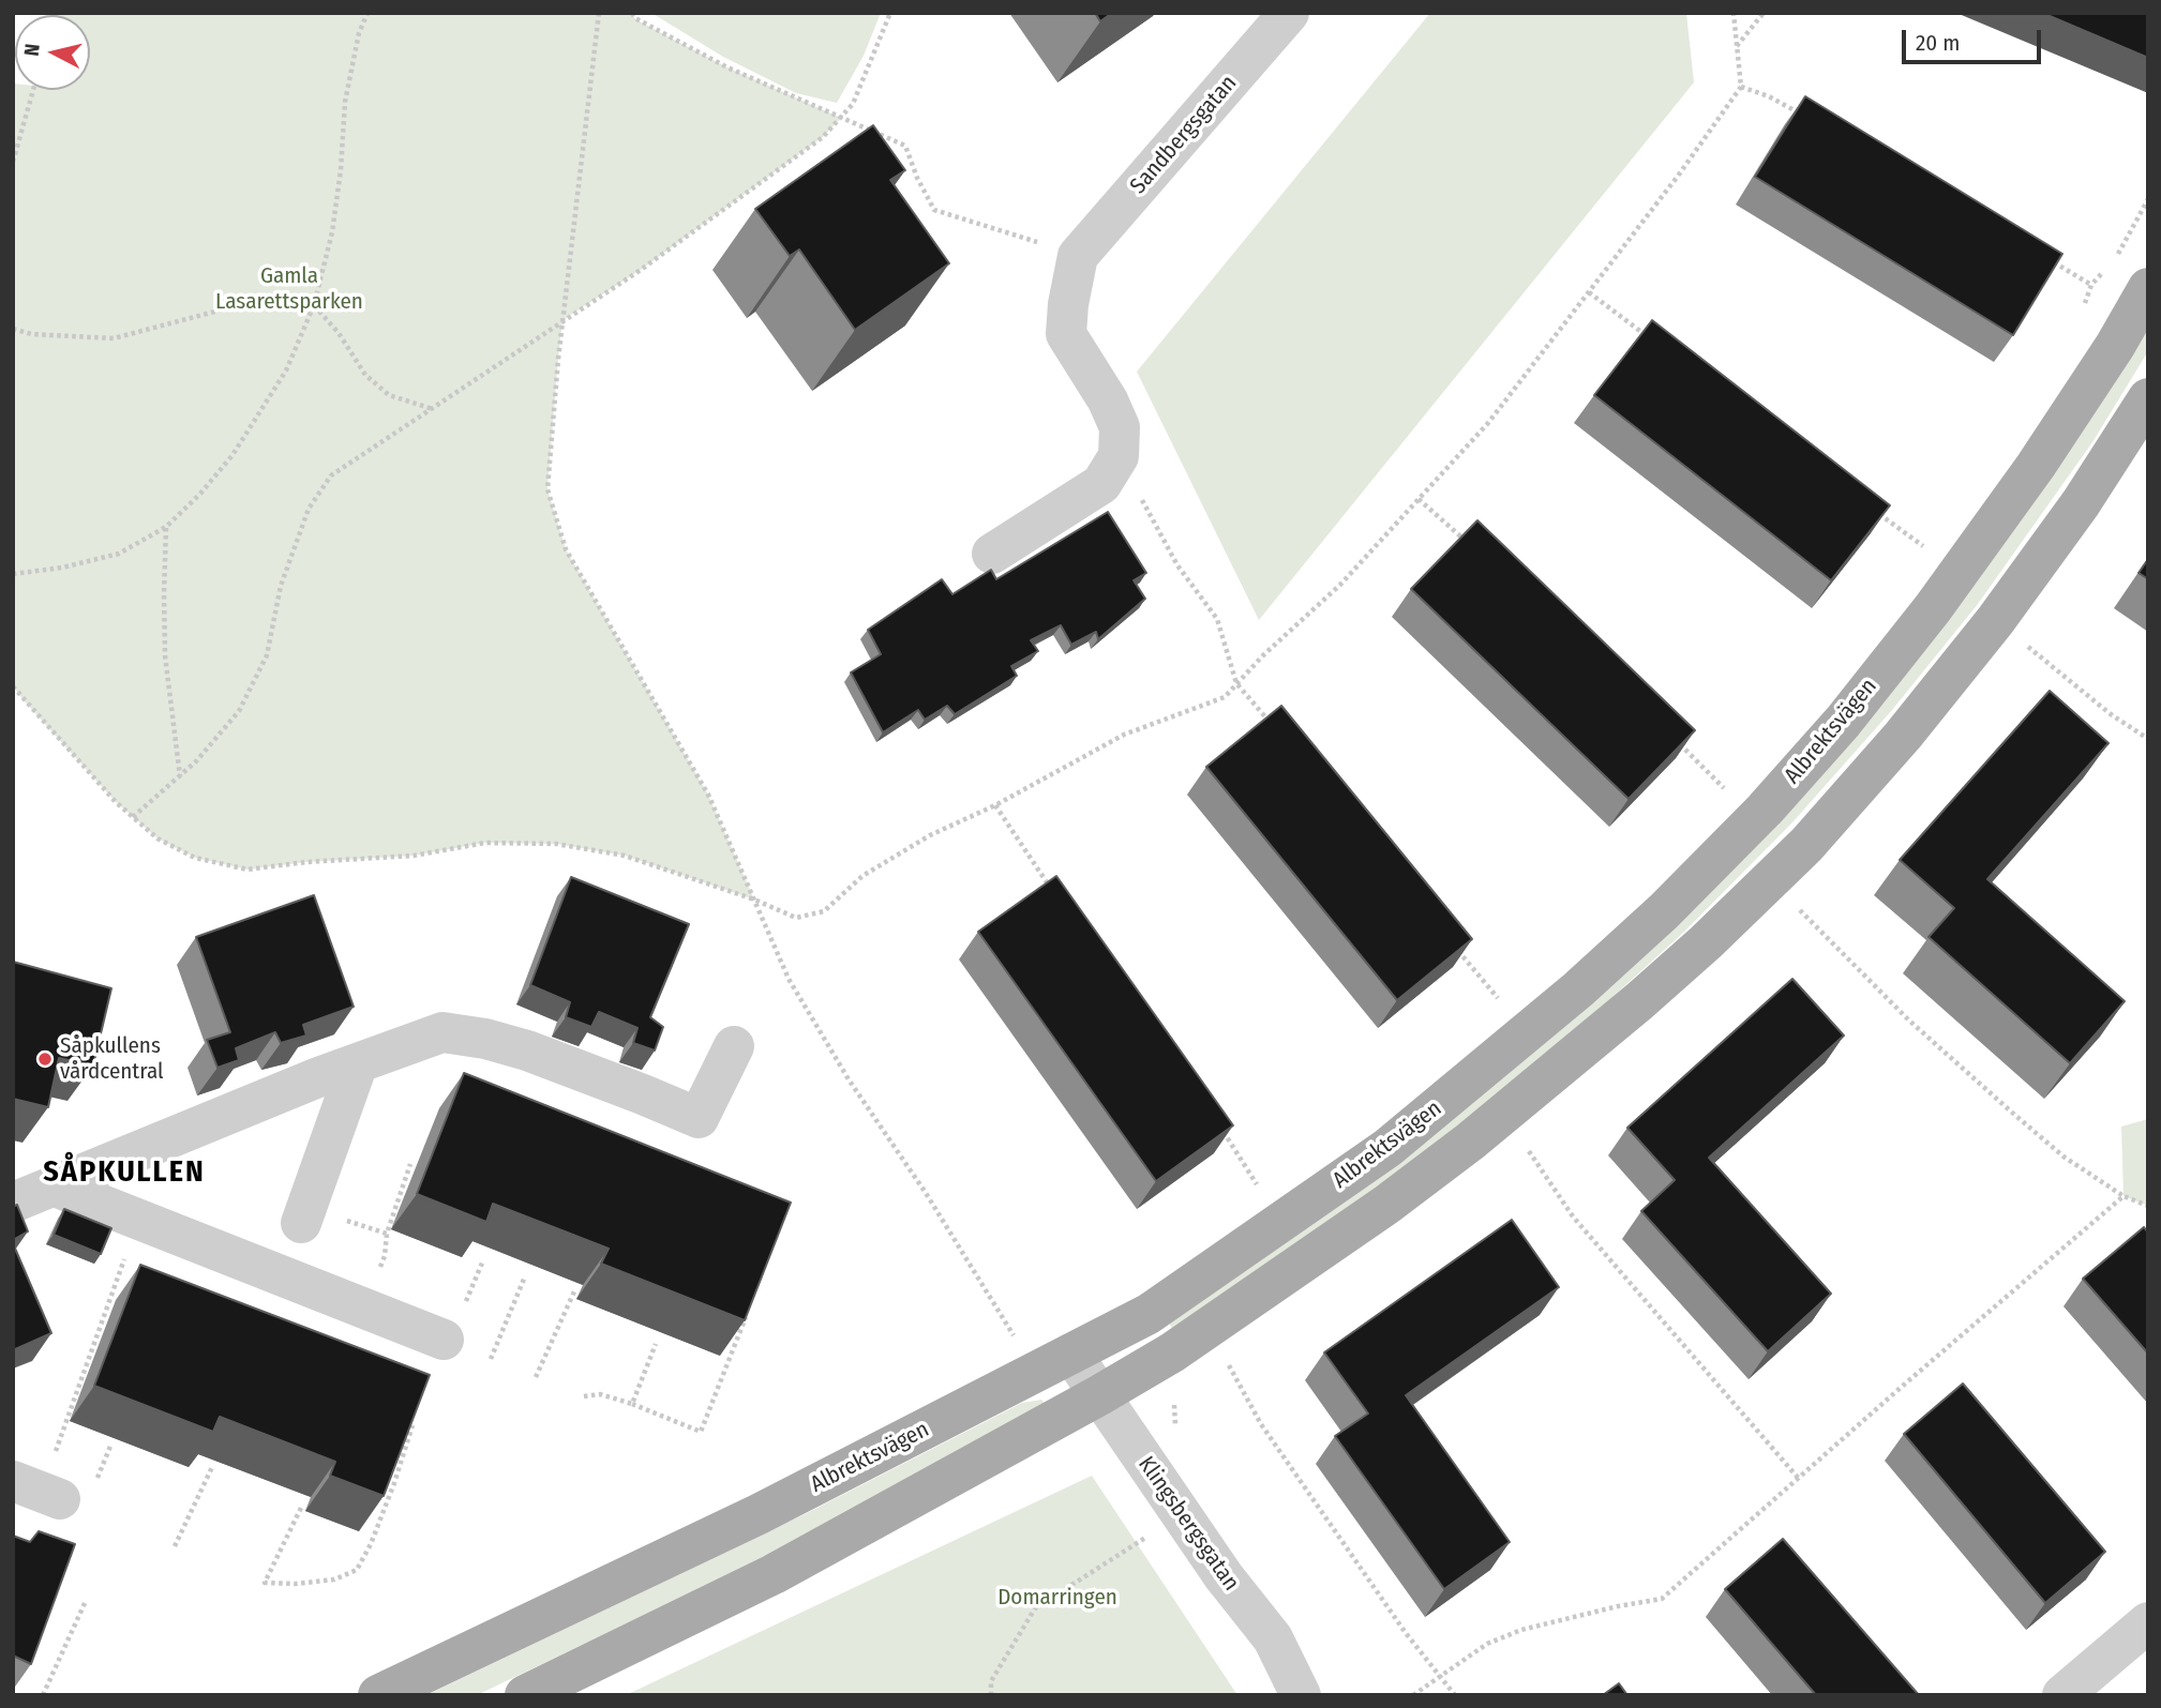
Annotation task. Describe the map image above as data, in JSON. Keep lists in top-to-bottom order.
{
  "streets": {
    "main road": ["Albrektsvägen"],
    "street": ["Sandbergsgatan", "Klingsbergsgatan"]
  },
  "crossings": [
    ["Albrektsvägen", "Klingsbergsgatan"]
  ],
  "districts": ["SÅPKULLEN"],
  "parks": ["Gamla Lasarettsparken", "Domarringen"],
  "places": ["Såpkullens vårdcentral"],
  "scale_bar": "20 m",
  "north": "left"
}
